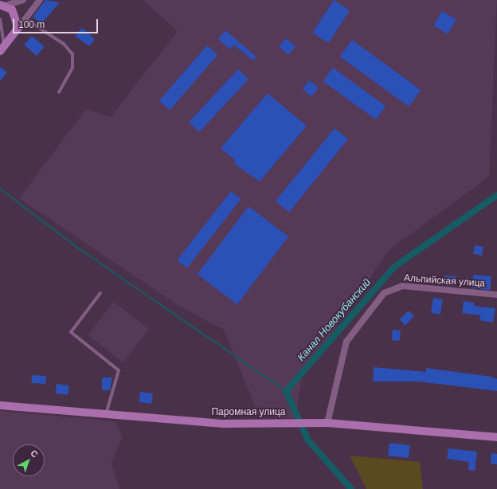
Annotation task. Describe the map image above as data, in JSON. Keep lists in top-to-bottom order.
{
  "streets": {
    "main road": ["Паромная улица"],
    "street": ["Альпийская улица"]
  },
  "crossings": [
    ["Альпийская улица", "Паромная улица"]
  ],
  "water": ["Канал Новокубанский"],
  "scale_bar": "100 m",
  "north": "top right"
}
